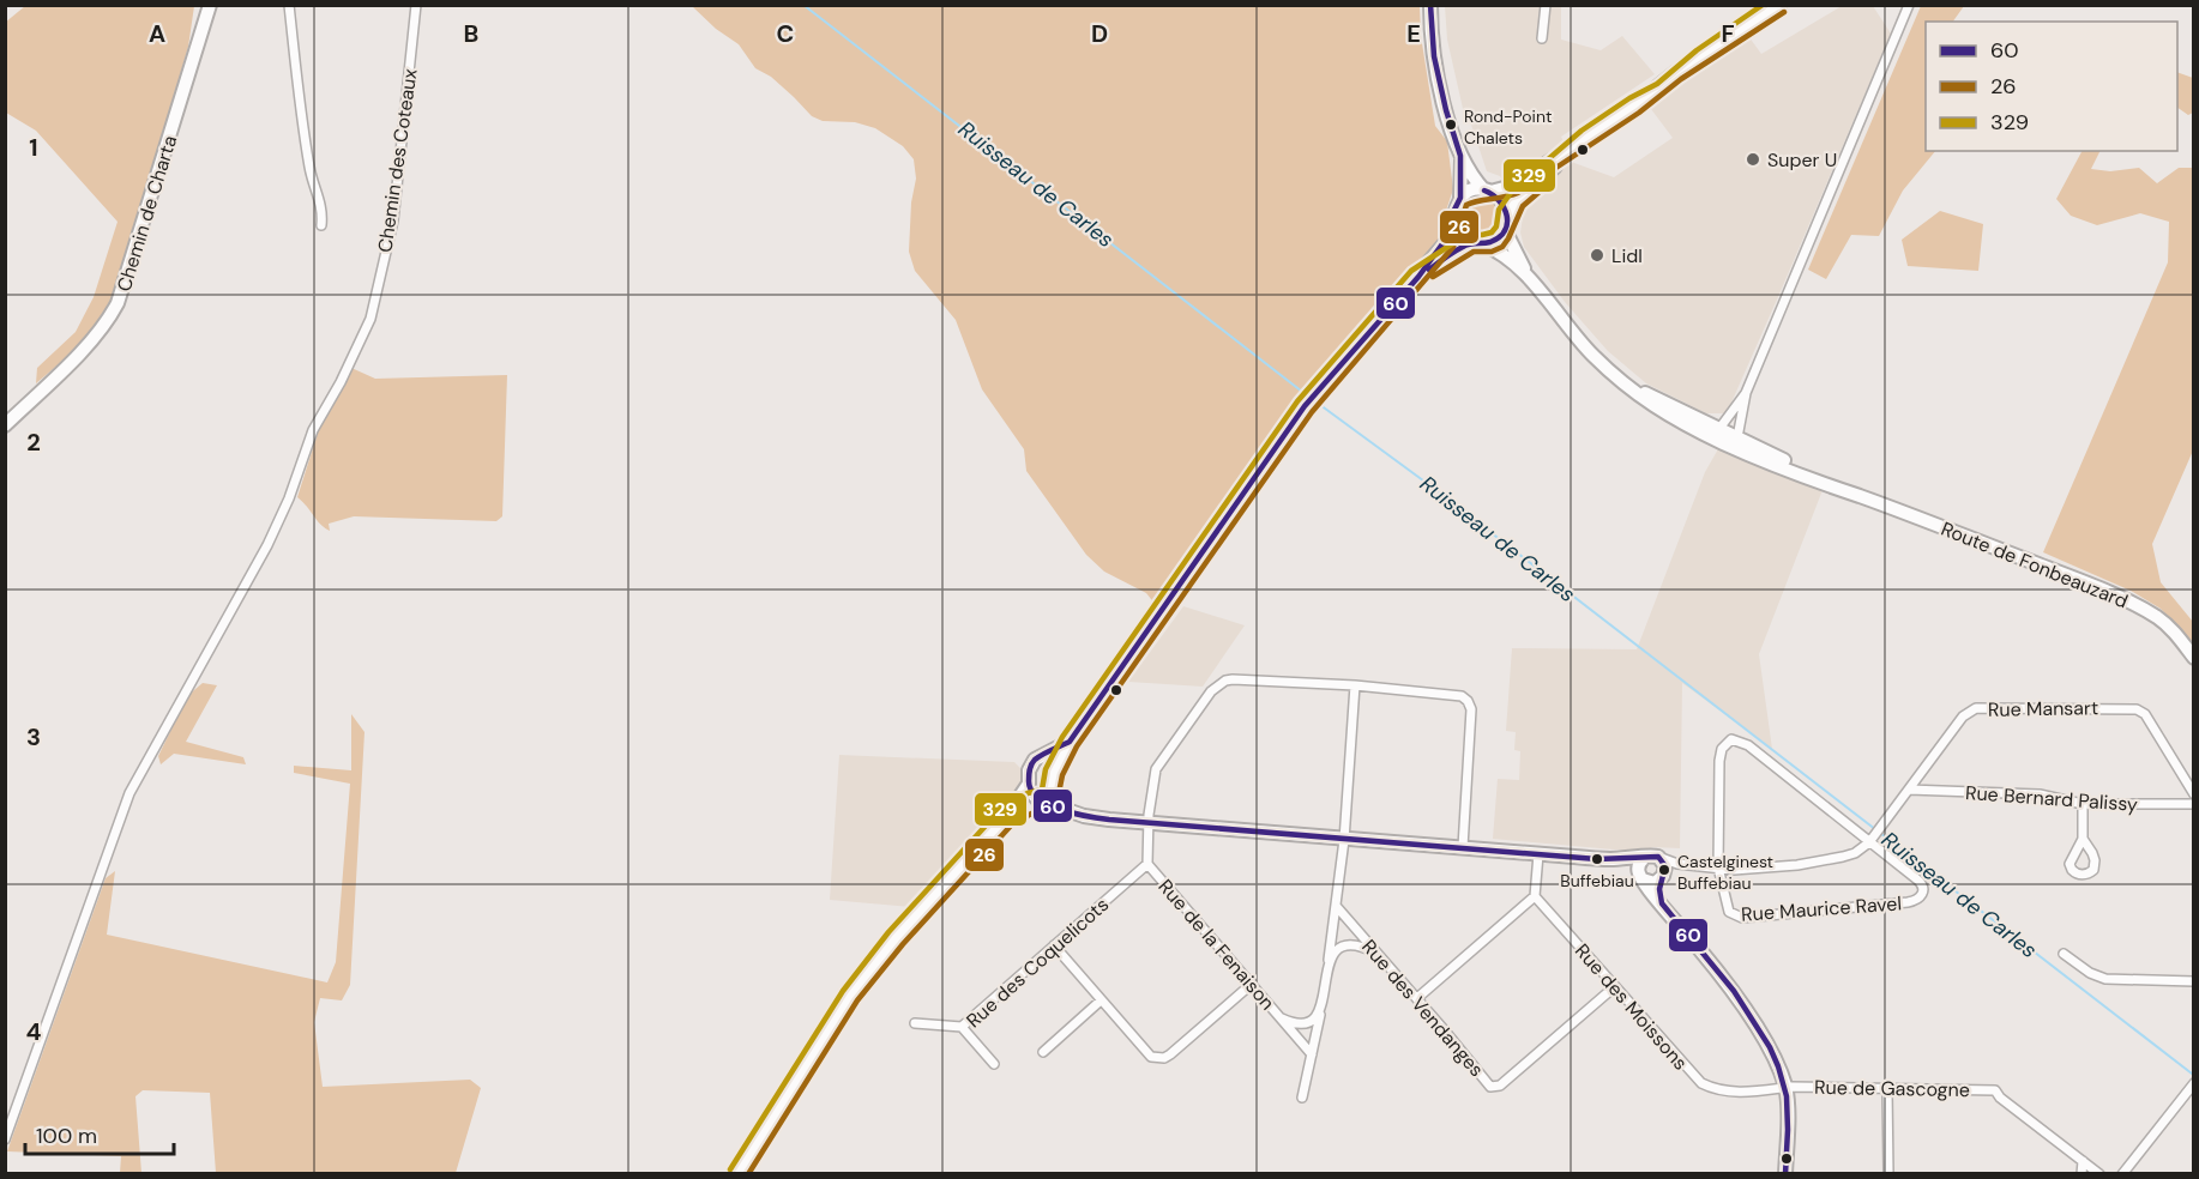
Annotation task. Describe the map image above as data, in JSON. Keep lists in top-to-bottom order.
{
  "streets": {
    "street": [
      "Chemin des Coteaux",
      "Chemin de Charta",
      "Route de Fonbeauzard",
      "Rue Mansart",
      "Rue Bernard Palissy",
      "Rue Maurice Ravel",
      "Rue de la Fenaison",
      "Rue des Coquelicots",
      "Rue des Moissons",
      "Rue des Vendanges",
      "Rue de Gascogne"
    ]
  },
  "crossings": [
    ["Rue Mansart", "Rue Bernard Palissy"],
    ["Rue Mansart", "Rue Maurice Ravel"],
    ["Rue de la Fenaison", "Rue des Coquelicots"],
    ["Rue des Moissons", "Rue des Vendanges"],
    ["Rue des Moissons", "Rue de Gascogne"]
  ],
  "water": ["Ruisseau de Carles"],
  "places": [
    "Rond-Point Chalets",
    "Super U",
    "Lidl",
    "Buffebiau",
    "Castelginest Buffebiau"
  ],
  "lines": ["transit line 60", "transit line 329", "transit line 26"],
  "legend": ["60", "26", "329"],
  "scale_bar": "100 m",
  "grid": {
    "columns": [
      "A",
      "B",
      "C",
      "D",
      "E",
      "F"
    ],
    "rows": [
      "1",
      "2",
      "3",
      "4"
    ]
  }
}
